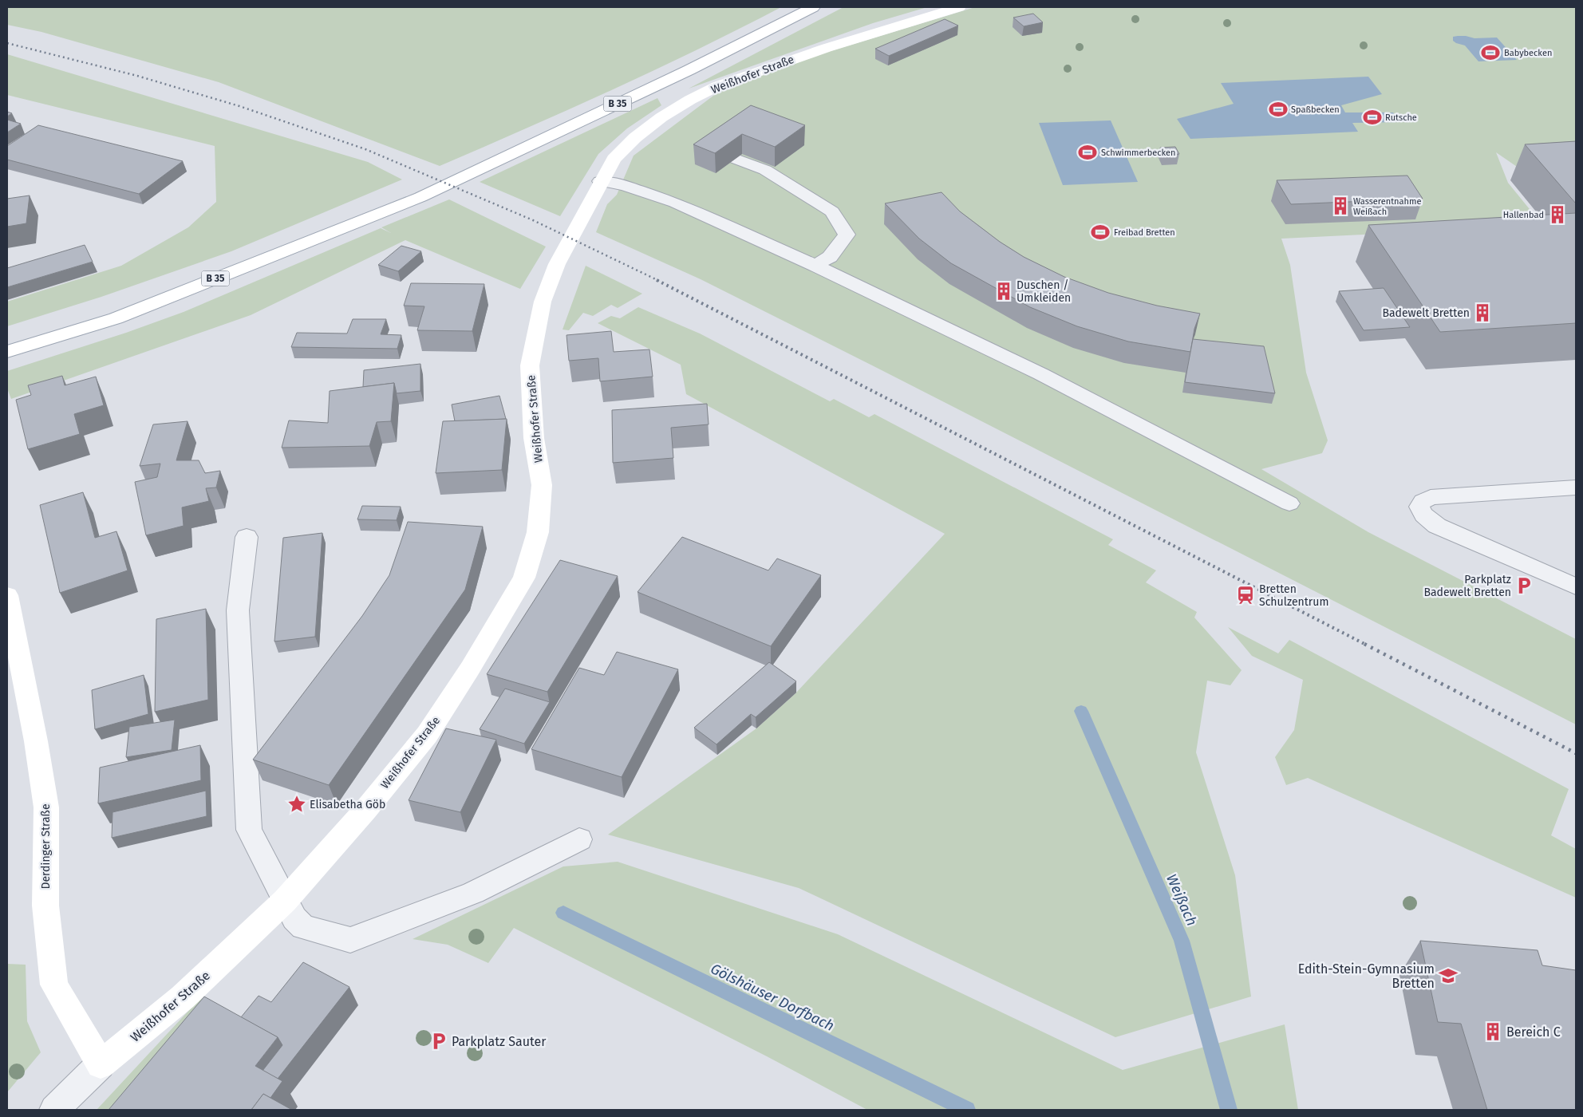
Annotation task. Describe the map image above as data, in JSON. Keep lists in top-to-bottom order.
{
  "streets": {
    "main road": ["Weißhofer Straße", "B 35", "Derdinger Straße"]
  },
  "crossings": [
    ["Weißhofer Straße", "Derdinger Straße"]
  ],
  "water": ["Weißach", "Gölshäuser Dorfbach"],
  "places": {
    "sports": [
      "Babybecken",
      "Spaßbecken",
      "Rutsche",
      "Schwimmerbecken",
      "Freibad Bretten"
    ],
    "building": [
      "Wasserentnahme Weißach",
      "Hallenbad",
      "Duschen / Umkleiden",
      "Badewelt Bretten",
      "Bereich C"
    ],
    "parking": ["Parkplatz Badewelt Bretten", "Parkplatz Sauter"],
    "station": ["Bretten Schulzentrum"],
    "place": ["Elisabetha Göb"],
    "school or university": ["Edith-Stein-Gymnasium Bretten"]
  }
}
